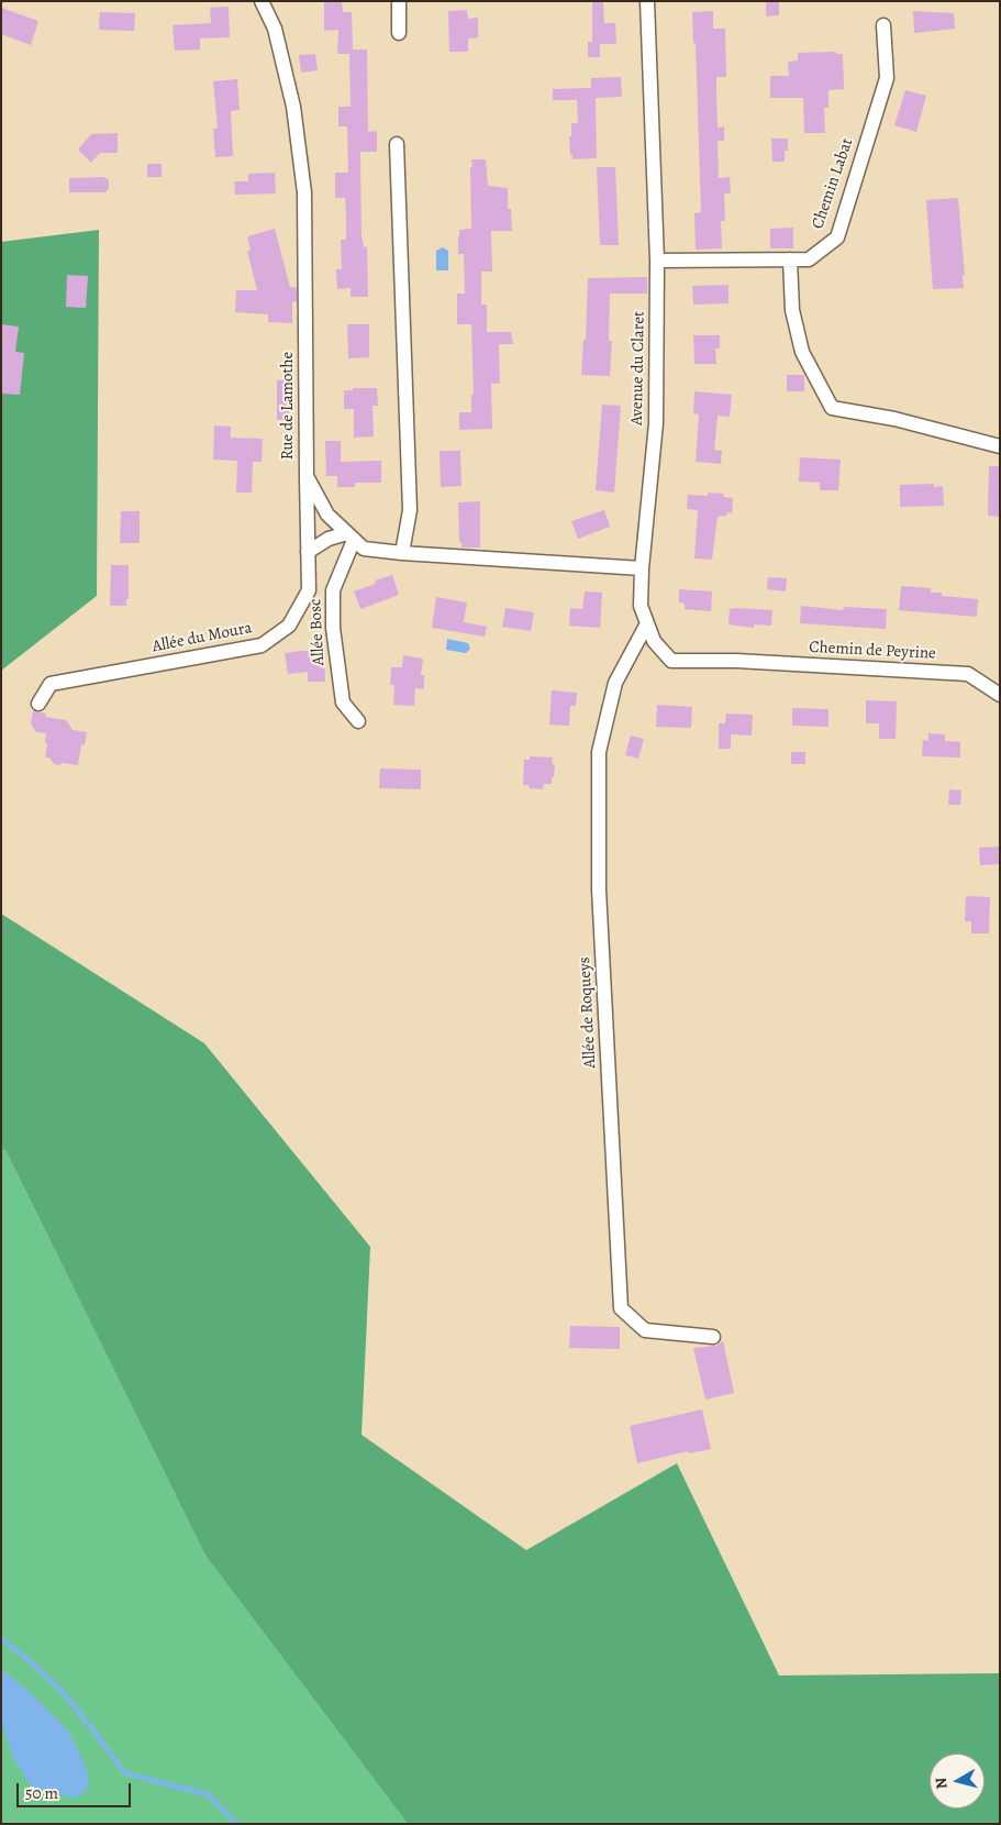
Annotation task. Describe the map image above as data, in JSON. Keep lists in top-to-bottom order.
{
  "streets": {
    "street": [
      "Chemin Labat",
      "Avenue du Claret",
      "Rue de Lamothe",
      "Allée Bosc",
      "Allée du Moura",
      "Chemin de Peyrine",
      "Allée de Roqueys"
    ]
  },
  "crossings": [
    ["Chemin Labat", "Avenue du Claret"],
    ["Avenue du Claret", "Rue de Lamothe"],
    ["Avenue du Claret", "Chemin de Peyrine"],
    ["Avenue du Claret", "Allée de Roqueys"],
    ["Rue de Lamothe", "Allée Bosc"],
    ["Rue de Lamothe", "Allée du Moura"]
  ],
  "scale_bar": "50 m",
  "north": "left"
}
